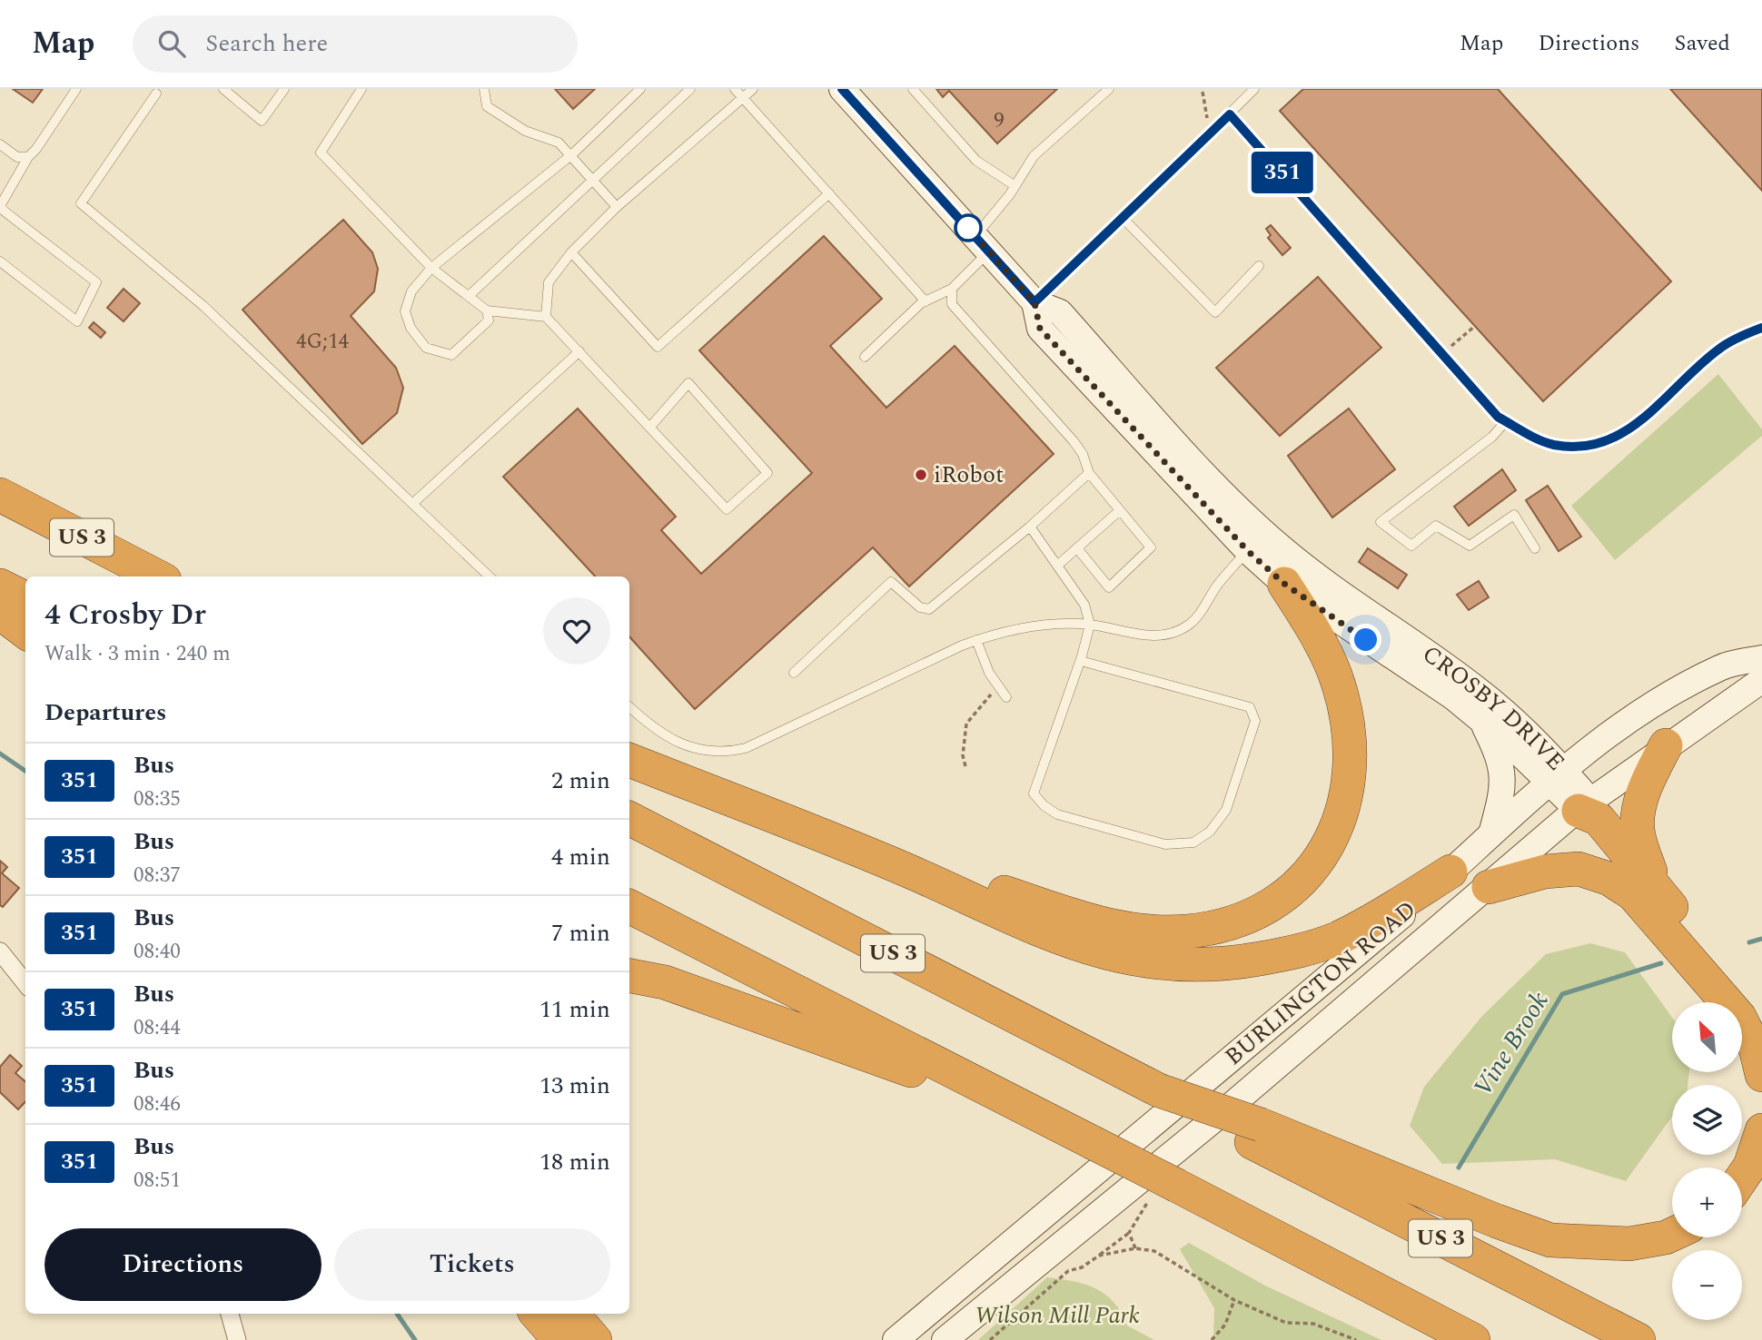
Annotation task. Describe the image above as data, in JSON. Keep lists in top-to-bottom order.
{
  "streets": {
    "highway": ["US 3"],
    "main road": ["CROSBY DRIVE", "BURLINGTON ROAD"]
  },
  "crossings": [
    ["CROSBY DRIVE", "BURLINGTON ROAD"]
  ],
  "water": ["Vine Brook"],
  "parks": ["Wilson Mill Park"],
  "places": ["iRobot"],
  "lines": ["bus line 351"],
  "house_numbers": ["9", "4G;14"],
  "north": "top left",
  "page": {
    "header": "Map",
    "search": "Search here",
    "nav": ["Map", "Directions", "Saved"],
    "on_map": "351",
    "heading": [
      ["4 Crosby Dr", "Walk · 3 min · 240 m"],
      "Departures"
    ],
    "list": [
      {
        "mark": "351",
        "name": "Bus",
        "note": "08:35",
        "value": "2 min"
      },
      {
        "mark": "351",
        "name": "Bus",
        "note": "08:37",
        "value": "4 min"
      },
      {
        "mark": "351",
        "name": "Bus",
        "note": "08:40",
        "value": "7 min"
      },
      {
        "mark": "351",
        "name": "Bus",
        "note": "08:44",
        "value": "11 min"
      },
      {
        "mark": "351",
        "name": "Bus",
        "note": "08:46",
        "value": "13 min"
      },
      {
        "mark": "351",
        "name": "Bus",
        "note": "08:51",
        "value": "18 min"
      }
    ],
    "map_buttons": ["+", "−"],
    "buttons": ["Directions", "Tickets"]
  }
}
